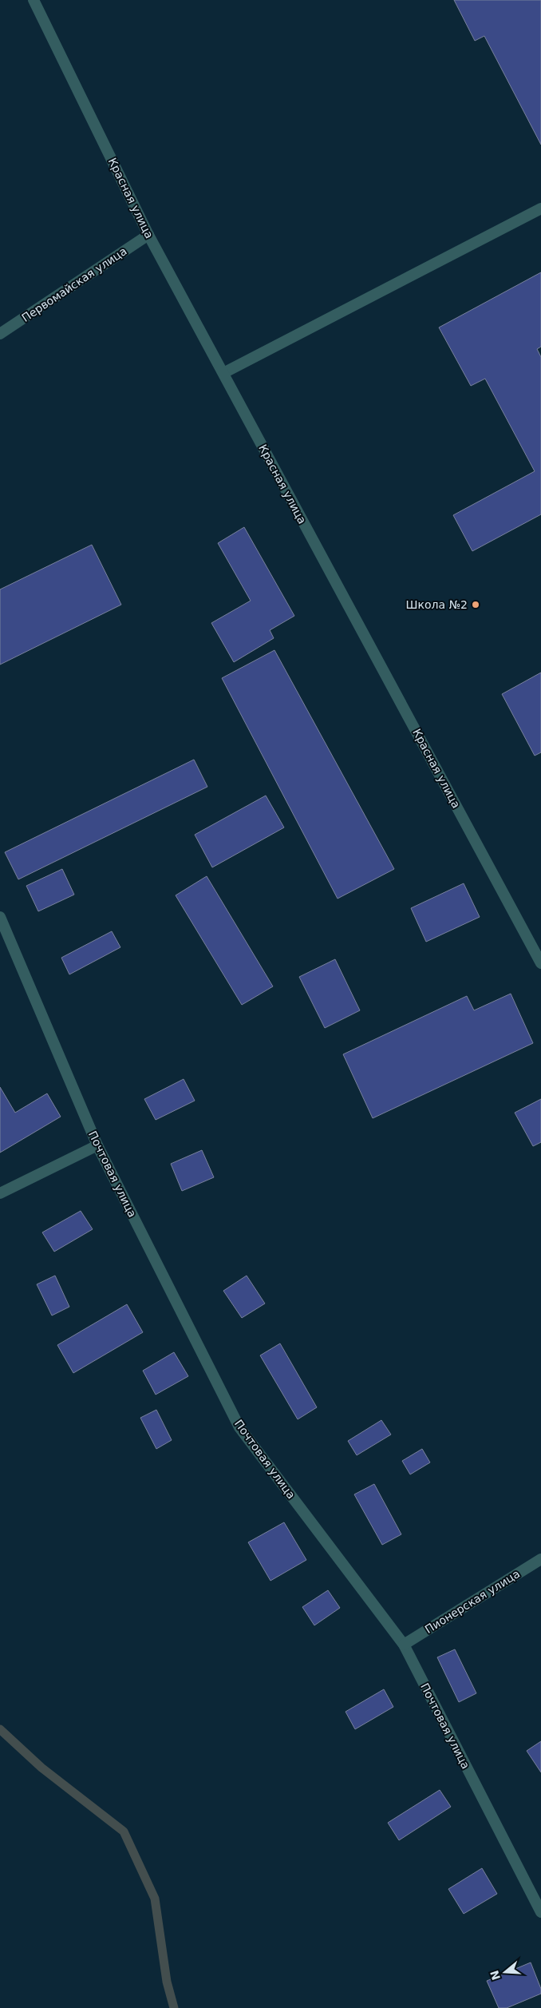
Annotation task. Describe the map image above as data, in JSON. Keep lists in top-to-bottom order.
{
  "streets": {
    "street": [
      "Красная улица",
      "Первомайская улица",
      "Почтовая улица",
      "Пионерская улица"
    ]
  },
  "crossings": [
    ["Красная улица", "Первомайская улица"],
    ["Почтовая улица", "Пионерская улица"]
  ],
  "places": ["Школа №2"],
  "north": "left"
}
